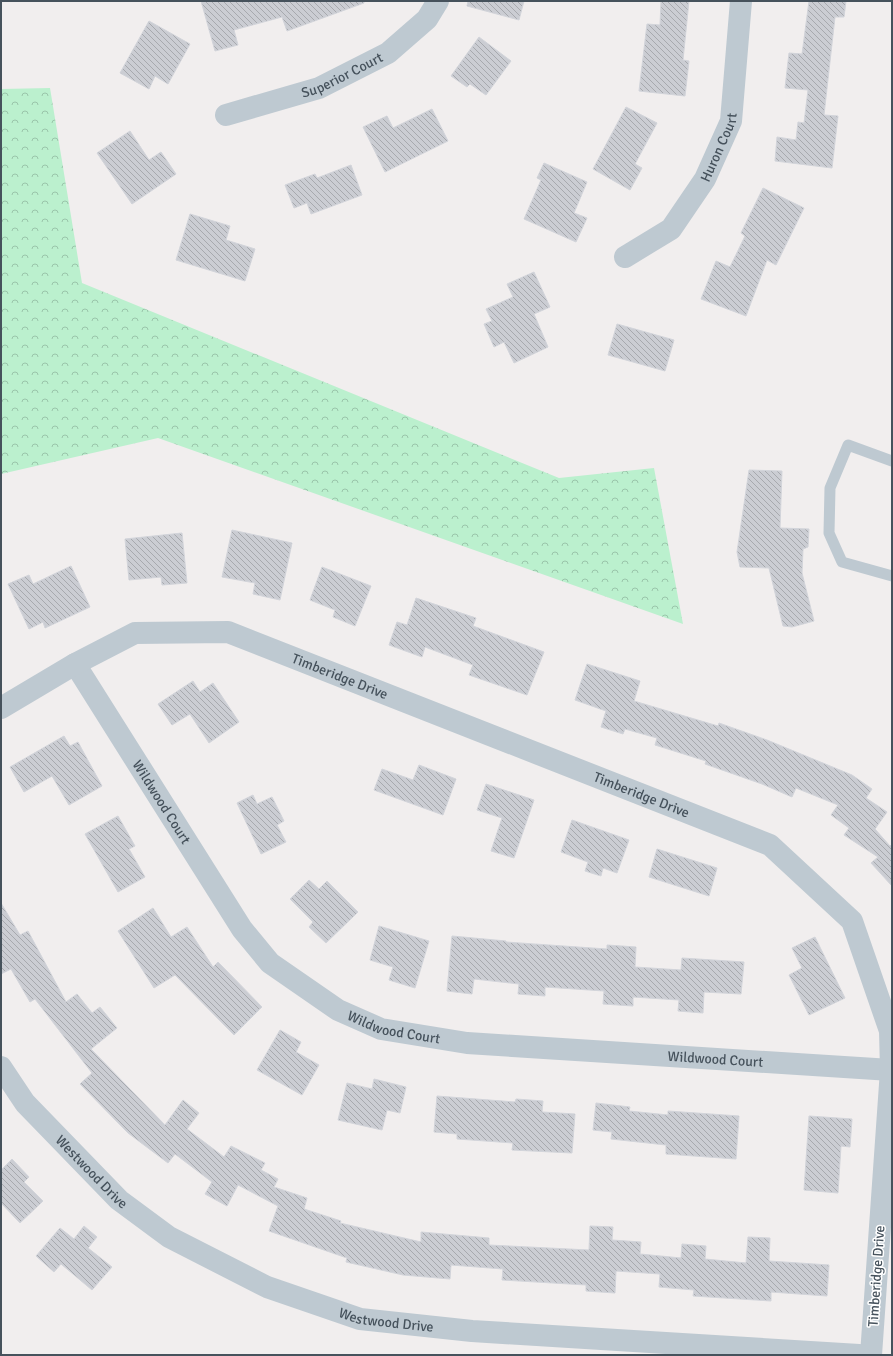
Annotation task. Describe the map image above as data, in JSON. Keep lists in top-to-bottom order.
{
  "streets": {
    "street": [
      "Superior Court",
      "Huron Court",
      "Timberidge Drive",
      "Wildwood Court",
      "Westwood Drive"
    ]
  },
  "crossings": [
    ["Timberidge Drive", "Wildwood Court"]
  ]
}
